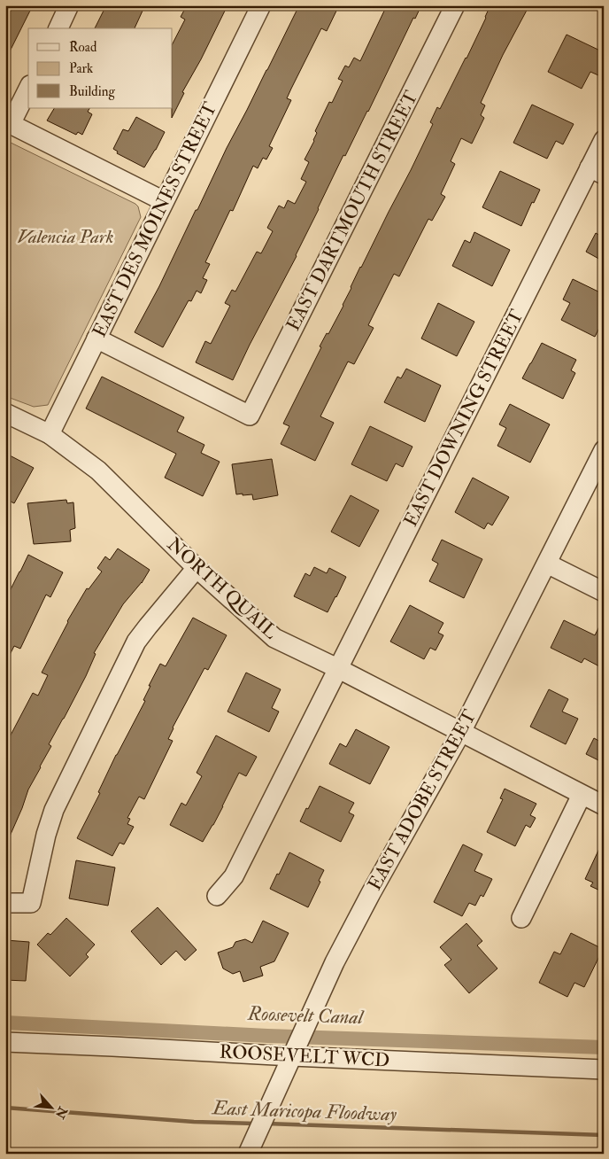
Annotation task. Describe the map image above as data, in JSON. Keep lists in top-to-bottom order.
{
  "streets": {
    "street": [
      "EAST DARTMOUTH STREET",
      "EAST DES MOINES STREET",
      "EAST DOWNING STREET",
      "NORTH QUAIL",
      "EAST ADOBE STREET",
      "ROOSEVELT WCD"
    ]
  },
  "crossings": [
    ["EAST DARTMOUTH STREET", "EAST DES MOINES STREET"],
    ["EAST DES MOINES STREET", "NORTH QUAIL"],
    ["EAST DOWNING STREET", "NORTH QUAIL"],
    ["NORTH QUAIL", "EAST ADOBE STREET"],
    ["EAST ADOBE STREET", "ROOSEVELT WCD"]
  ],
  "water": ["Roosevelt Canal", "East Maricopa Floodway"],
  "parks": ["Valencia Park"],
  "legend": ["Road", "Park", "Building"],
  "north": "bottom right"
}
